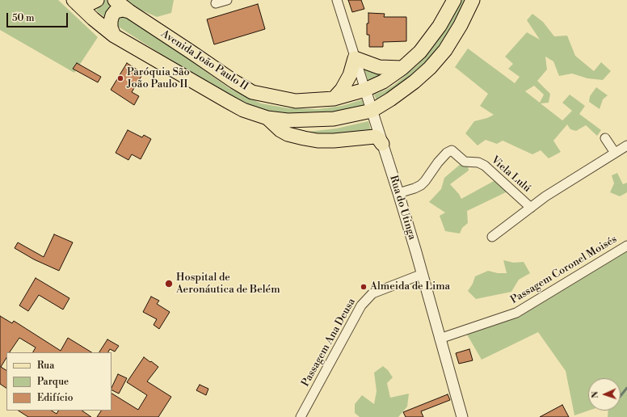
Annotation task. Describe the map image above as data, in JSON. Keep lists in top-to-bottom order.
{
  "streets": {
    "main road": ["Avenida João Paulo II"],
    "street": [
      "Viela Lulú",
      "Rua do Utinga",
      "Passagem Coronel Moisés",
      "Passagem Ana Deusa"
    ]
  },
  "crossings": [
    ["Avenida João Paulo II", "Rua do Utinga"],
    ["Viela Lulú", "Rua do Utinga"],
    ["Rua do Utinga", "Passagem Coronel Moisés"],
    ["Rua do Utinga", "Passagem Ana Deusa"]
  ],
  "places": ["Paróquia São João Paulo II", "Hospital de Aeronáutica de Belém", "Almeida de Lima"],
  "legend": ["Rua", "Parque", "Edifício"],
  "scale_bar": "50 m",
  "north": "left"
}
